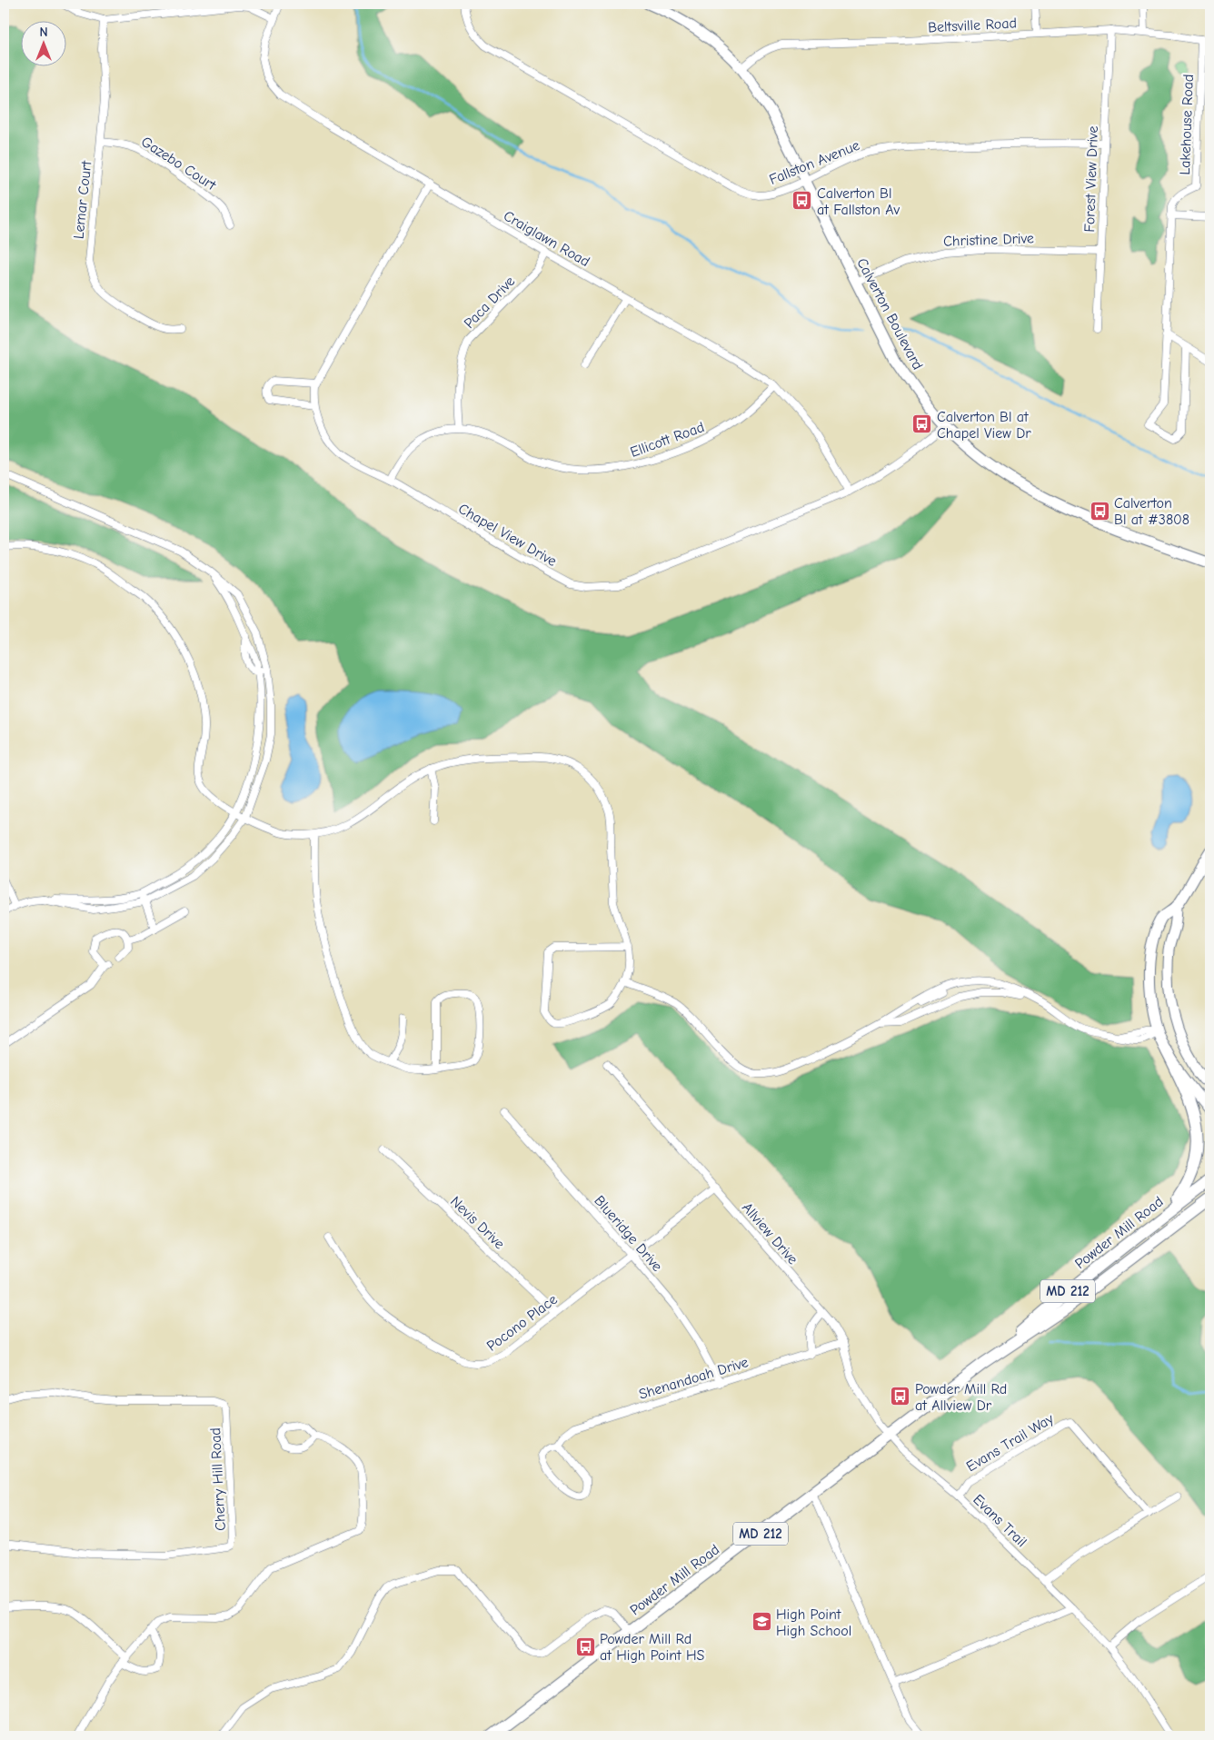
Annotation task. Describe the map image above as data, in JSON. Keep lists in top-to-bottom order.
{
  "streets": {
    "main road": ["Powder Mill Road", "MD 212"],
    "street": [
      "Beltsville Road",
      "Lakehouse Road",
      "Fallston Avenue",
      "Gazebo Court",
      "Forest View Drive",
      "Lemar Court",
      "Craiglawn Road",
      "Christine Drive",
      "Paca Drive",
      "Calverton Boulevard",
      "Ellicott Road",
      "Chapel View Drive",
      "Nevis Drive",
      "Blueridge Drive",
      "Allview Drive",
      "Pocono Place",
      "Shenandoah Drive",
      "Evans Trail Way",
      "Cherry Hill Road",
      "Evans Trail"
    ]
  },
  "crossings": [
    ["Beltsville Road", "Lakehouse Road"],
    ["Beltsville Road", "Forest View Drive"],
    ["Beltsville Road", "Calverton Boulevard"],
    ["Fallston Avenue", "Forest View Drive"],
    ["Fallston Avenue", "Calverton Boulevard"],
    ["Gazebo Court", "Lemar Court"],
    ["Forest View Drive", "Christine Drive"],
    ["Craiglawn Road", "Paca Drive"],
    ["Craiglawn Road", "Ellicott Road"],
    ["Craiglawn Road", "Chapel View Drive"],
    ["Christine Drive", "Calverton Boulevard"],
    ["Paca Drive", "Ellicott Road"],
    ["Calverton Boulevard", "Chapel View Drive"],
    ["Ellicott Road", "Chapel View Drive"],
    ["Nevis Drive", "Pocono Place"],
    ["Powder Mill Road", "Allview Drive"],
    ["Powder Mill Road", "Evans Trail"],
    ["Blueridge Drive", "Pocono Place"],
    ["Blueridge Drive", "Shenandoah Drive"],
    ["Allview Drive", "Pocono Place"],
    ["Allview Drive", "Shenandoah Drive"],
    ["Allview Drive", "Evans Trail"],
    ["Evans Trail Way", "Evans Trail"]
  ],
  "places": {
    "bus stop": [
      "Calverton Bl at Fallston Av",
      "Calverton Bl at Chapel View Dr",
      "Calverton Bl at #3808",
      "Powder Mill Rd at Allview Dr",
      "Powder Mill Rd at High Point HS"
    ],
    "school or university": ["High Point High School"]
  },
  "north": "top"
}
